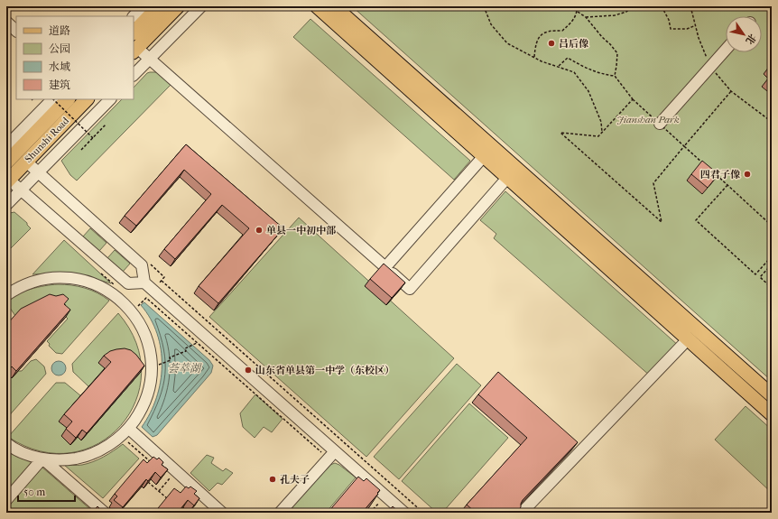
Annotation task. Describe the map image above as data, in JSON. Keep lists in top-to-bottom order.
{
  "streets": {
    "main road": ["Shunshi Road"]
  },
  "water": ["荟萃湖"],
  "parks": ["Jianshan Park"],
  "places": [
    "吕后像",
    "四君子像",
    "单县一中初中部",
    "山东省单县第一中学（东校区）",
    "孔夫子"
  ],
  "legend": [
    "道路",
    "公园",
    "水域",
    "建筑"
  ],
  "scale_bar": "50 m",
  "north": "bottom right"
}
